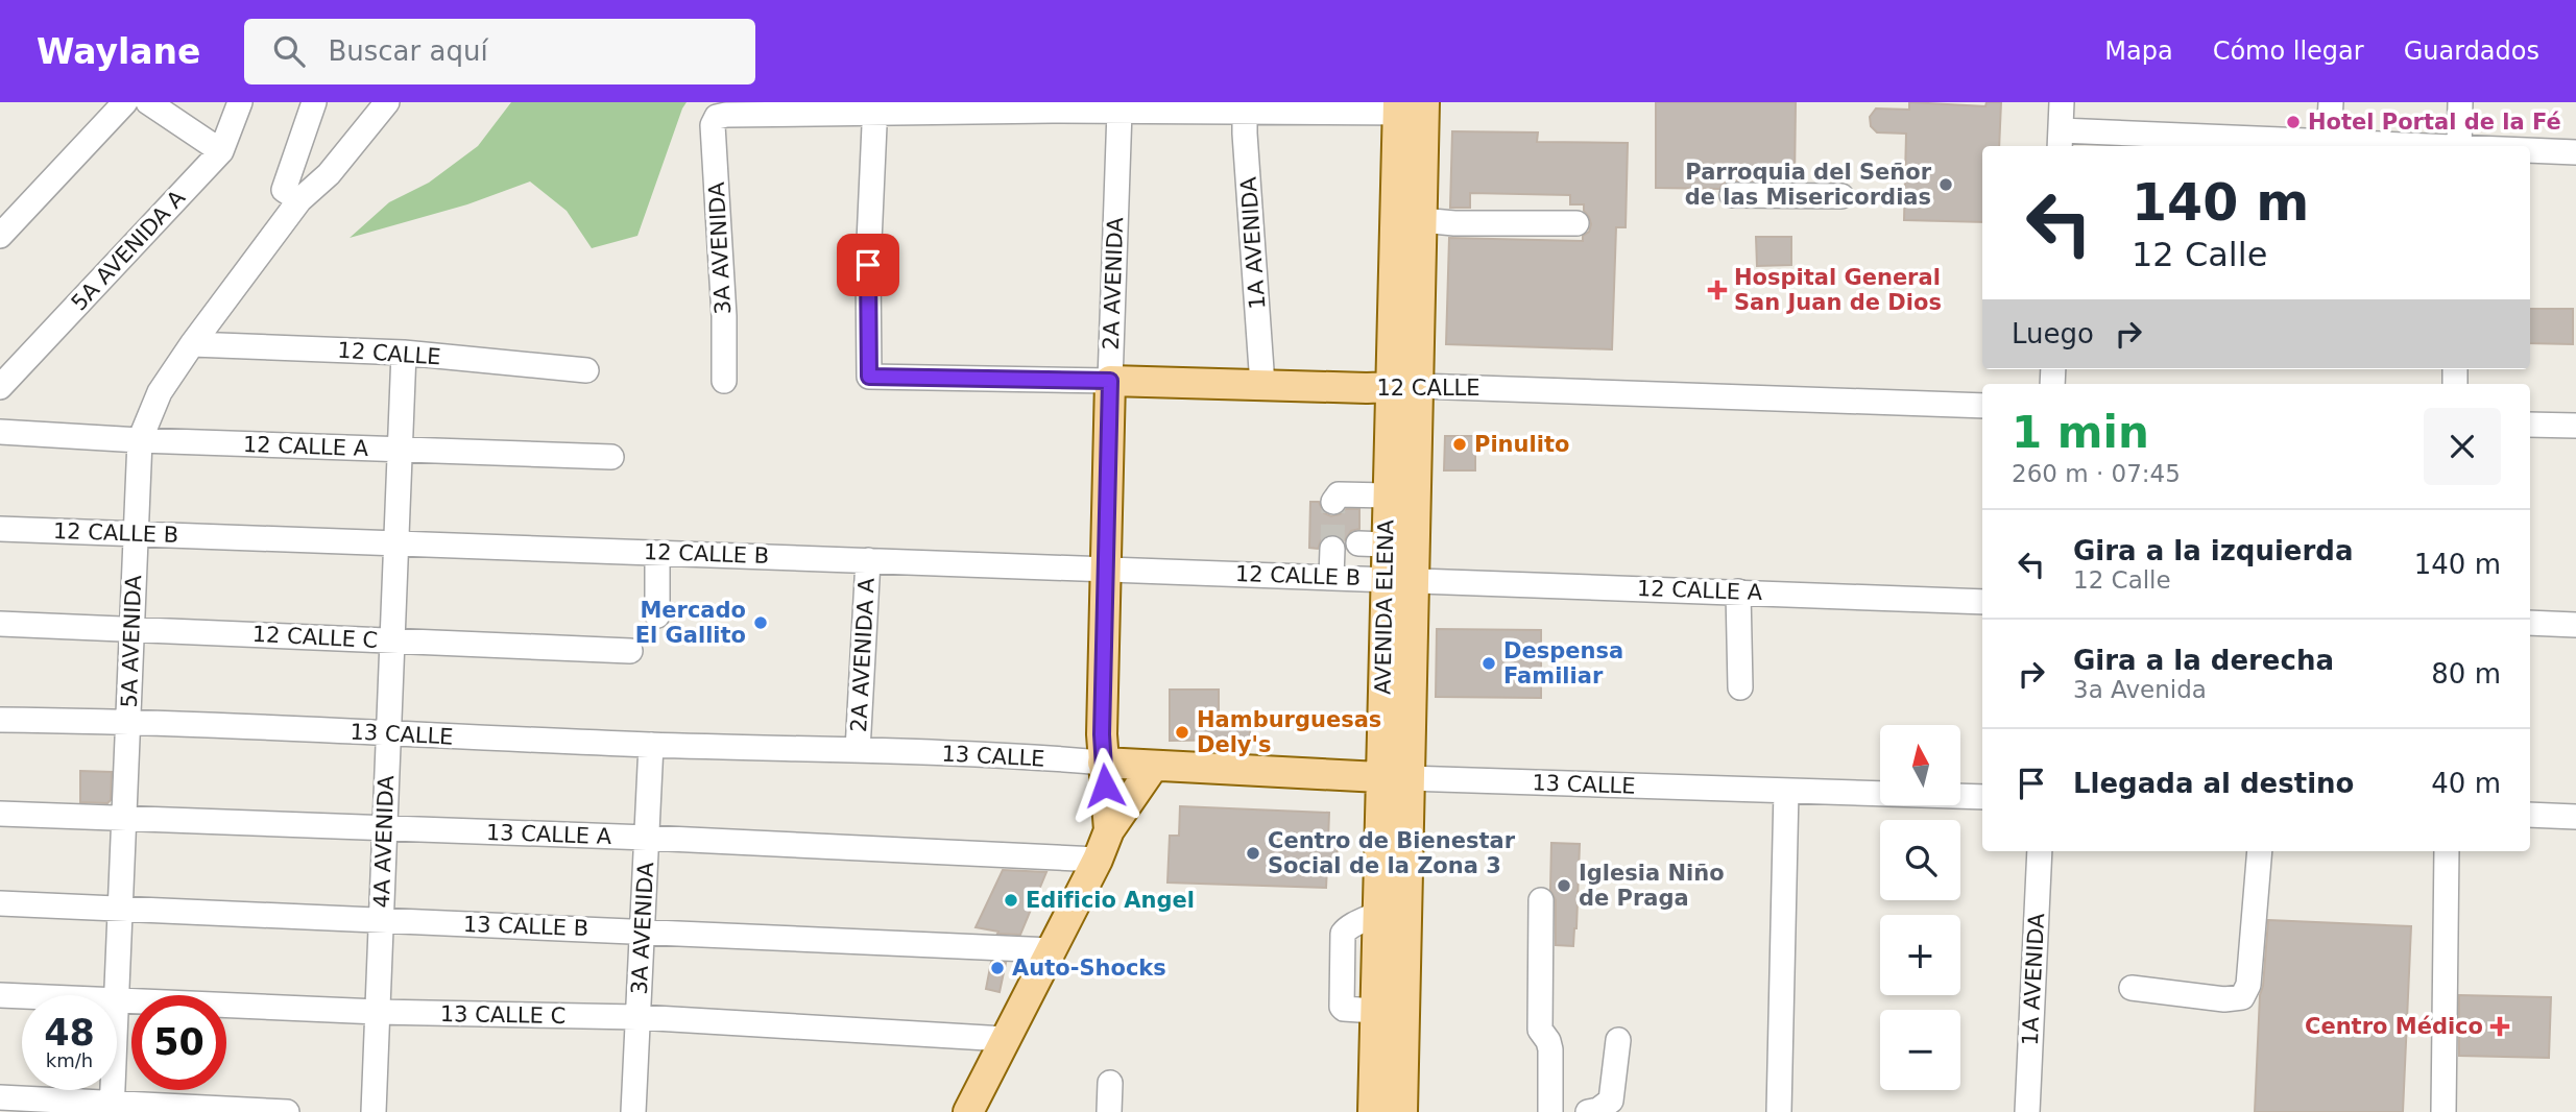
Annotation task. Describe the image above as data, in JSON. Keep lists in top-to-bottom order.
{
  "streets": {
    "main road": [
      "2A AVENIDA",
      "12 CALLE",
      "AVENIDA ELENA",
      "13 CALLE"
    ],
    "street": [
      "1A AVENIDA",
      "3A AVENIDA",
      "5A AVENIDA A",
      "12 CALLE A",
      "12 CALLE B",
      "12 CALLE C",
      "5A AVENIDA",
      "2A AVENIDA A",
      "13 CALLE A",
      "4A AVENIDA",
      "13 CALLE B",
      "13 CALLE C"
    ]
  },
  "crossings": [
    ["1A AVENIDA", "12 CALLE"],
    ["3A AVENIDA", "12 CALLE"],
    ["3A AVENIDA", "13 CALLE"],
    ["3A AVENIDA", "13 CALLE A"],
    ["3A AVENIDA", "13 CALLE B"],
    ["3A AVENIDA", "13 CALLE C"],
    ["2A AVENIDA", "12 CALLE"],
    ["2A AVENIDA", "12 CALLE B"],
    ["2A AVENIDA", "13 CALLE"],
    ["12 CALLE", "AVENIDA ELENA"],
    ["12 CALLE", "5A AVENIDA"],
    ["12 CALLE", "4A AVENIDA"],
    ["12 CALLE A", "12 CALLE B"],
    ["12 CALLE A", "AVENIDA ELENA"],
    ["12 CALLE A", "5A AVENIDA"],
    ["12 CALLE A", "4A AVENIDA"],
    ["12 CALLE B", "AVENIDA ELENA"],
    ["12 CALLE B", "5A AVENIDA"],
    ["12 CALLE B", "2A AVENIDA A"],
    ["12 CALLE B", "4A AVENIDA"],
    ["AVENIDA ELENA", "13 CALLE"],
    ["12 CALLE C", "5A AVENIDA"],
    ["12 CALLE C", "4A AVENIDA"],
    ["5A AVENIDA", "13 CALLE"],
    ["5A AVENIDA", "13 CALLE A"],
    ["5A AVENIDA", "13 CALLE B"],
    ["2A AVENIDA A", "13 CALLE"],
    ["13 CALLE", "4A AVENIDA"],
    ["13 CALLE A", "4A AVENIDA"],
    ["4A AVENIDA", "13 CALLE B"],
    ["4A AVENIDA", "13 CALLE C"]
  ],
  "places": {
    "other": [
      "Hotel Portal de la Fé",
      "Parroquia del Señor de las Misericordias",
      "Pinulito",
      "Mercado El Gallito",
      "Despensa Familiar",
      "Hamburguesas Dely's",
      "Centro de Bienestar Social de la Zona 3",
      "Iglesia Niño de Praga",
      "Edificio Angel",
      "Auto-Shocks"
    ],
    "health": ["Hospital General San Juan de Dios", "Centro Médico"]
  },
  "north": "top",
  "page": {
    "header": "Waylane",
    "search": "Buscar aquí",
    "nav": ["Mapa", "Cómo llegar", "Guardados"],
    "turn": ["140 m", "12 Calle"],
    "then": "Luego",
    "heading": ["1 min", "260 m · 07:45"],
    "list": [
      {
        "name": "Gira a la izquierda",
        "note": "12 Calle",
        "value": "140 m"
      },
      {
        "name": "Gira a la derecha",
        "note": "3a Avenida",
        "value": "80 m"
      },
      {
        "name": "Llegada al destino",
        "value": "40 m"
      }
    ],
    "map_buttons": ["+", "−"],
    "speed": "48 km/h",
    "limit": "50"
  }
}
